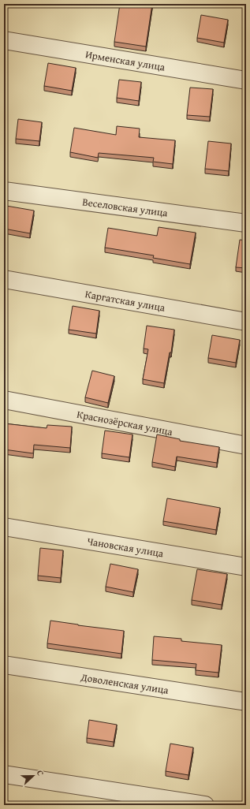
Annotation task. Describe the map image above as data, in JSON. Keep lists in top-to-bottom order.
{
  "streets": {
    "street": [
      "Ирменская улица",
      "Веселовская улица",
      "Каргатская улица",
      "Краснозёрская улица",
      "Чановская улица",
      "Доволенская улица"
    ]
  },
  "north": "right"
}
